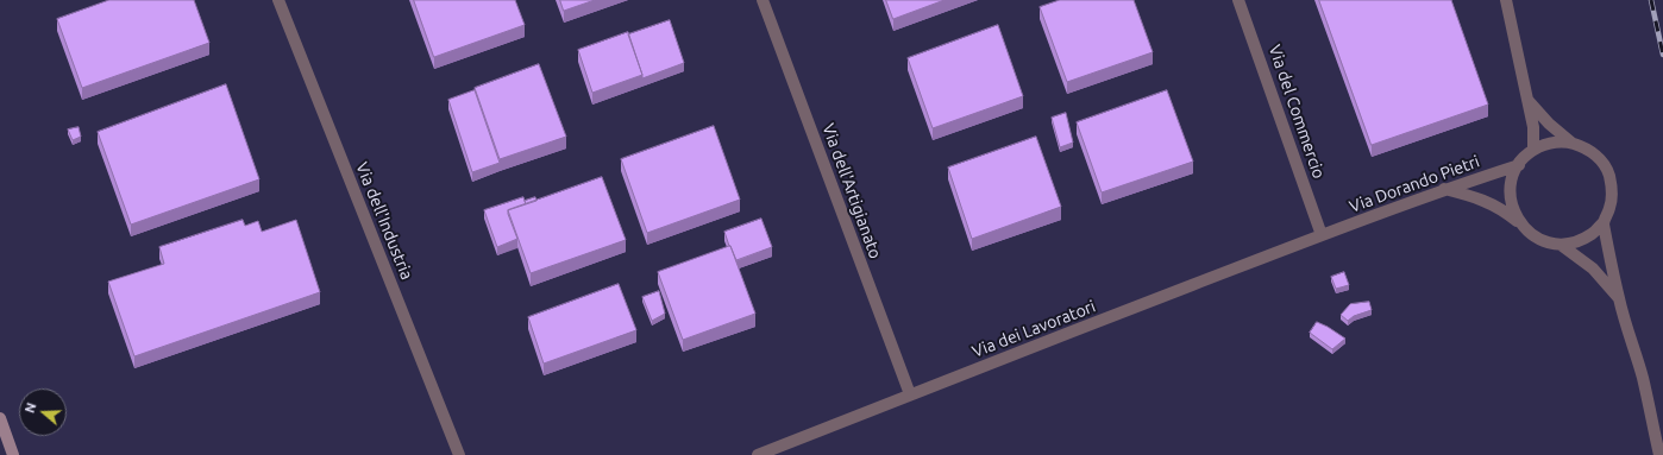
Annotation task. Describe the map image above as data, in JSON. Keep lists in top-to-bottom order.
{
  "streets": {
    "street": [
      "Via del Commercio",
      "Via Dorando Pietri",
      "Via dell'Artigianato",
      "Via dell'Industria",
      "Via dei Lavoratori"
    ]
  },
  "crossings": [
    ["Via del Commercio", "Via Dorando Pietri"],
    ["Via del Commercio", "Via dei Lavoratori"],
    ["Via Dorando Pietri", "Via dei Lavoratori"],
    ["Via dell'Artigianato", "Via dei Lavoratori"]
  ],
  "north": "left"
}
